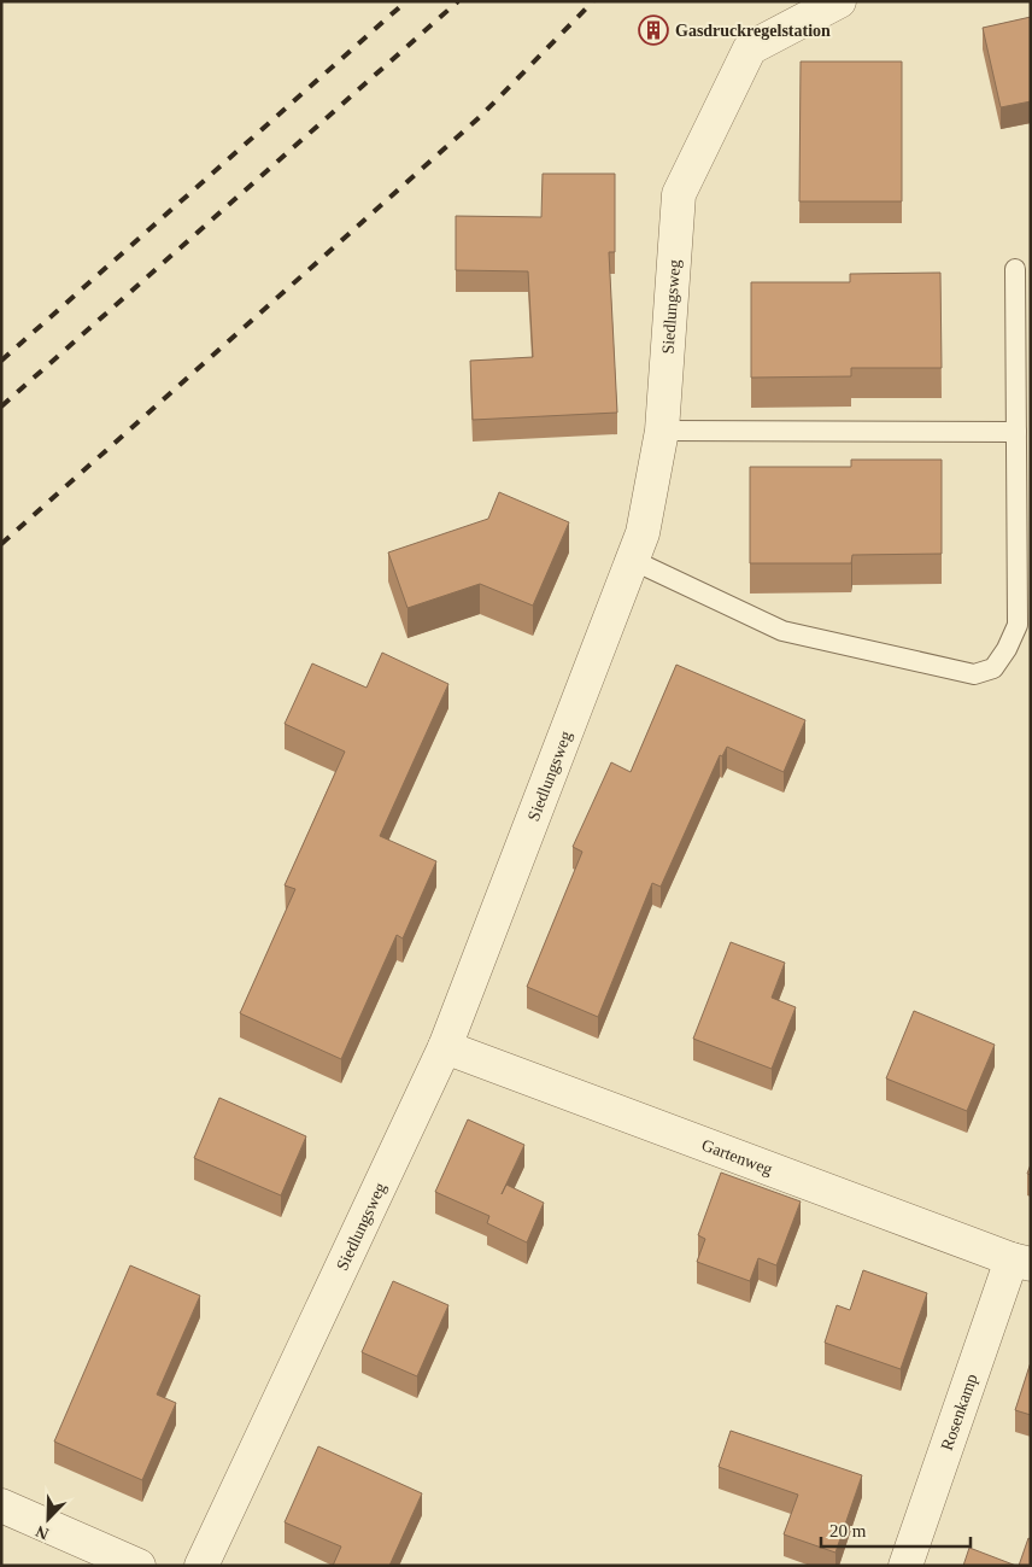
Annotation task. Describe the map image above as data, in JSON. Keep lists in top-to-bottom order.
{
  "streets": {
    "street": ["Siedlungsweg", "Gartenweg", "Rosenkamp"]
  },
  "crossings": [
    ["Siedlungsweg", "Gartenweg"],
    ["Gartenweg", "Rosenkamp"]
  ],
  "places": {
    "building": ["Gasdruckregelstation"]
  },
  "scale_bar": "20 m",
  "north": "bottom left"
}
